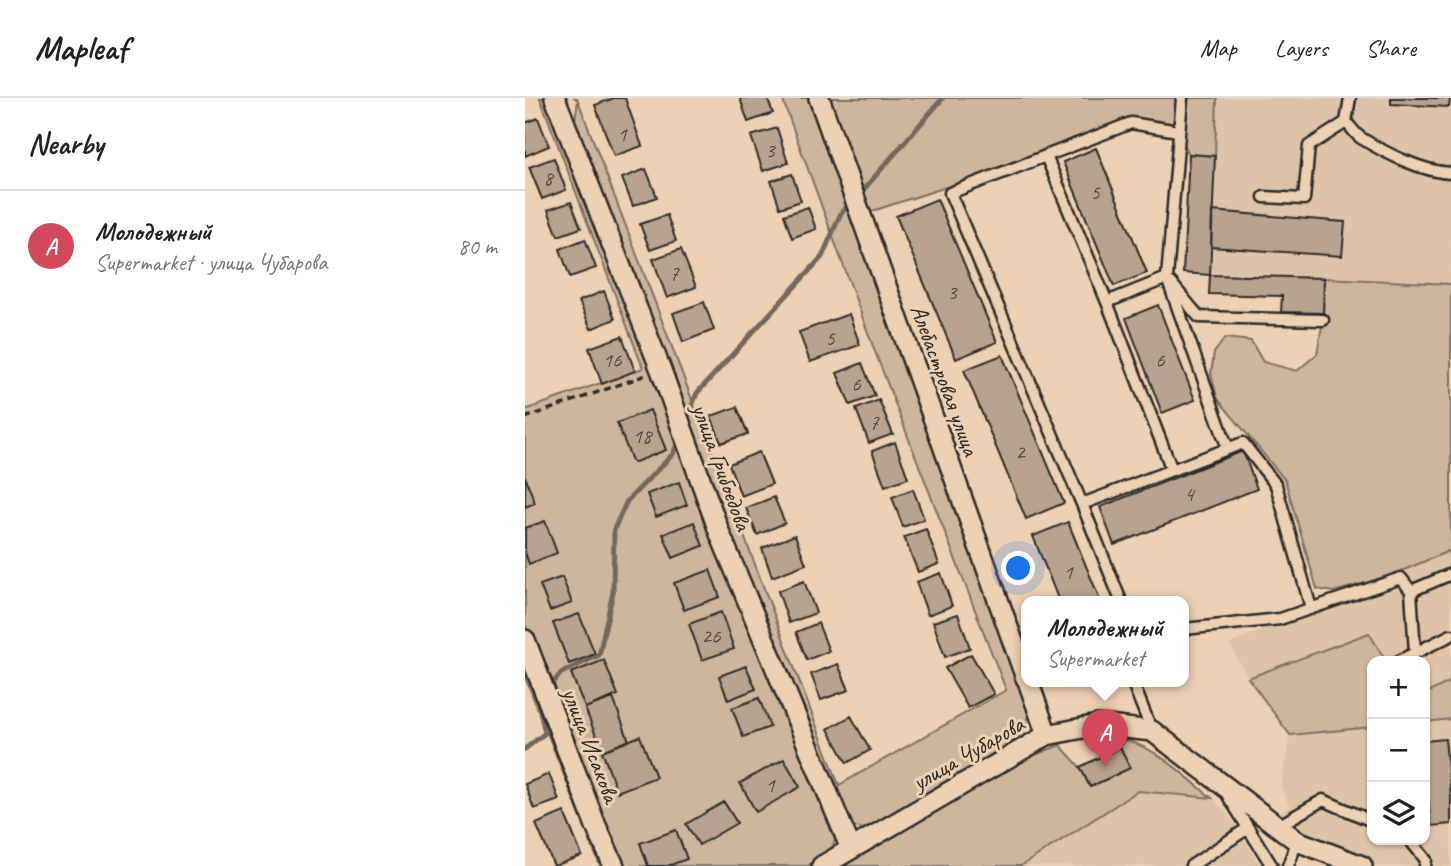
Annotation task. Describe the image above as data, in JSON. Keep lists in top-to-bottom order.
{
  "streets": {
    "street": [
      "Алебастровая улица",
      "улица Грибоедова",
      "улица Исакова",
      "улица Чубарова"
    ]
  },
  "crossings": [
    ["Алебастровая улица", "улица Чубарова"],
    ["улица Грибоедова", "улица Чубарова"]
  ],
  "house_numbers": [
    "1",
    "3",
    "8",
    "5",
    "7",
    "3",
    "5",
    "16",
    "6",
    "6",
    "7",
    "18",
    "2",
    "4",
    "1",
    "26",
    "1"
  ],
  "page": {
    "header": "Mapleaf",
    "nav": ["Map", "Layers", "Share"],
    "heading": "Nearby",
    "list": [
      {
        "mark": "A",
        "name": "Молодежный",
        "note": "Supermarket · улица Чубарова",
        "value": "80 m"
      }
    ],
    "popup": ["Молодежный", "Supermarket"],
    "map_buttons": ["+", "−"],
    "pins": "A"
  }
}
